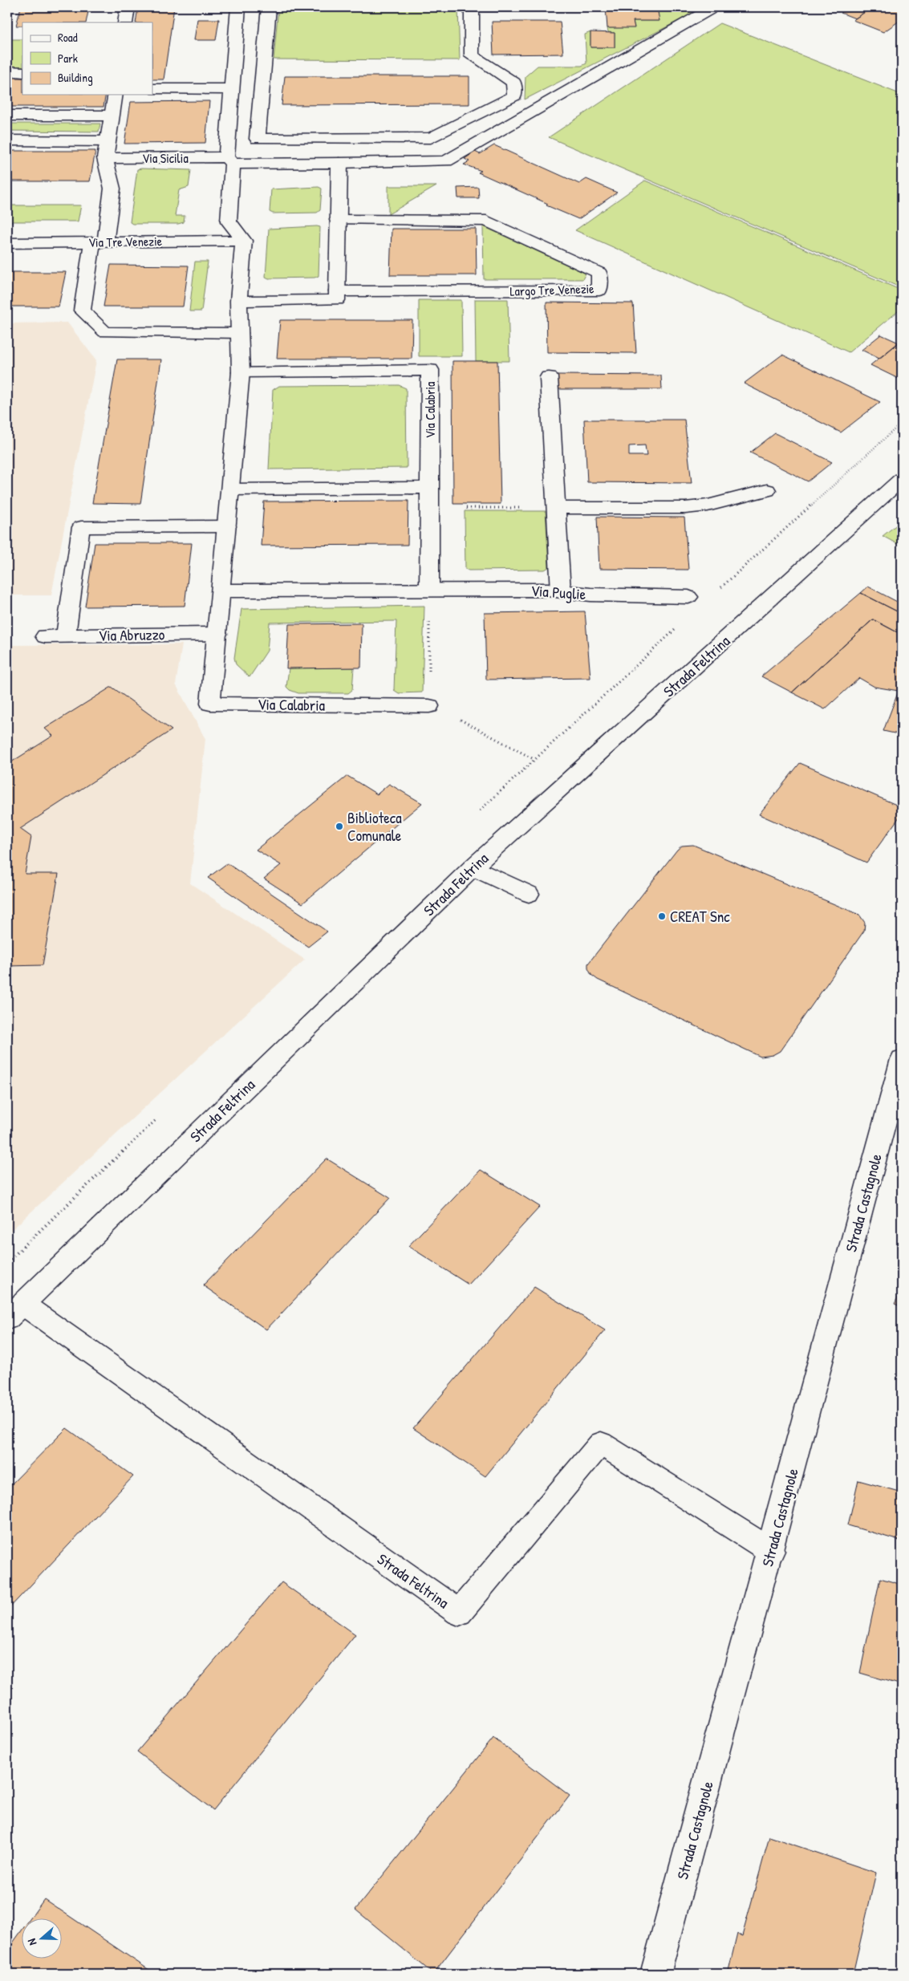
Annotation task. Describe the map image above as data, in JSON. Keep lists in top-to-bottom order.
{
  "streets": {
    "street": [
      "Via Sicilia",
      "Via Tre Venezie",
      "Largo Tre Venezie",
      "Via Calabria",
      "Via Puglie",
      "Via Abruzzo",
      "Strada Feltrina",
      "Strada Castagnole"
    ]
  },
  "crossings": [
    ["Via Calabria", "Via Puglie"],
    ["Via Calabria", "Via Abruzzo"],
    ["Strada Feltrina", "Strada Castagnole"]
  ],
  "places": ["Biblioteca Comunale", "CREAT Snc"],
  "legend": ["Road", "Park", "Building"],
  "north": "left"
}
